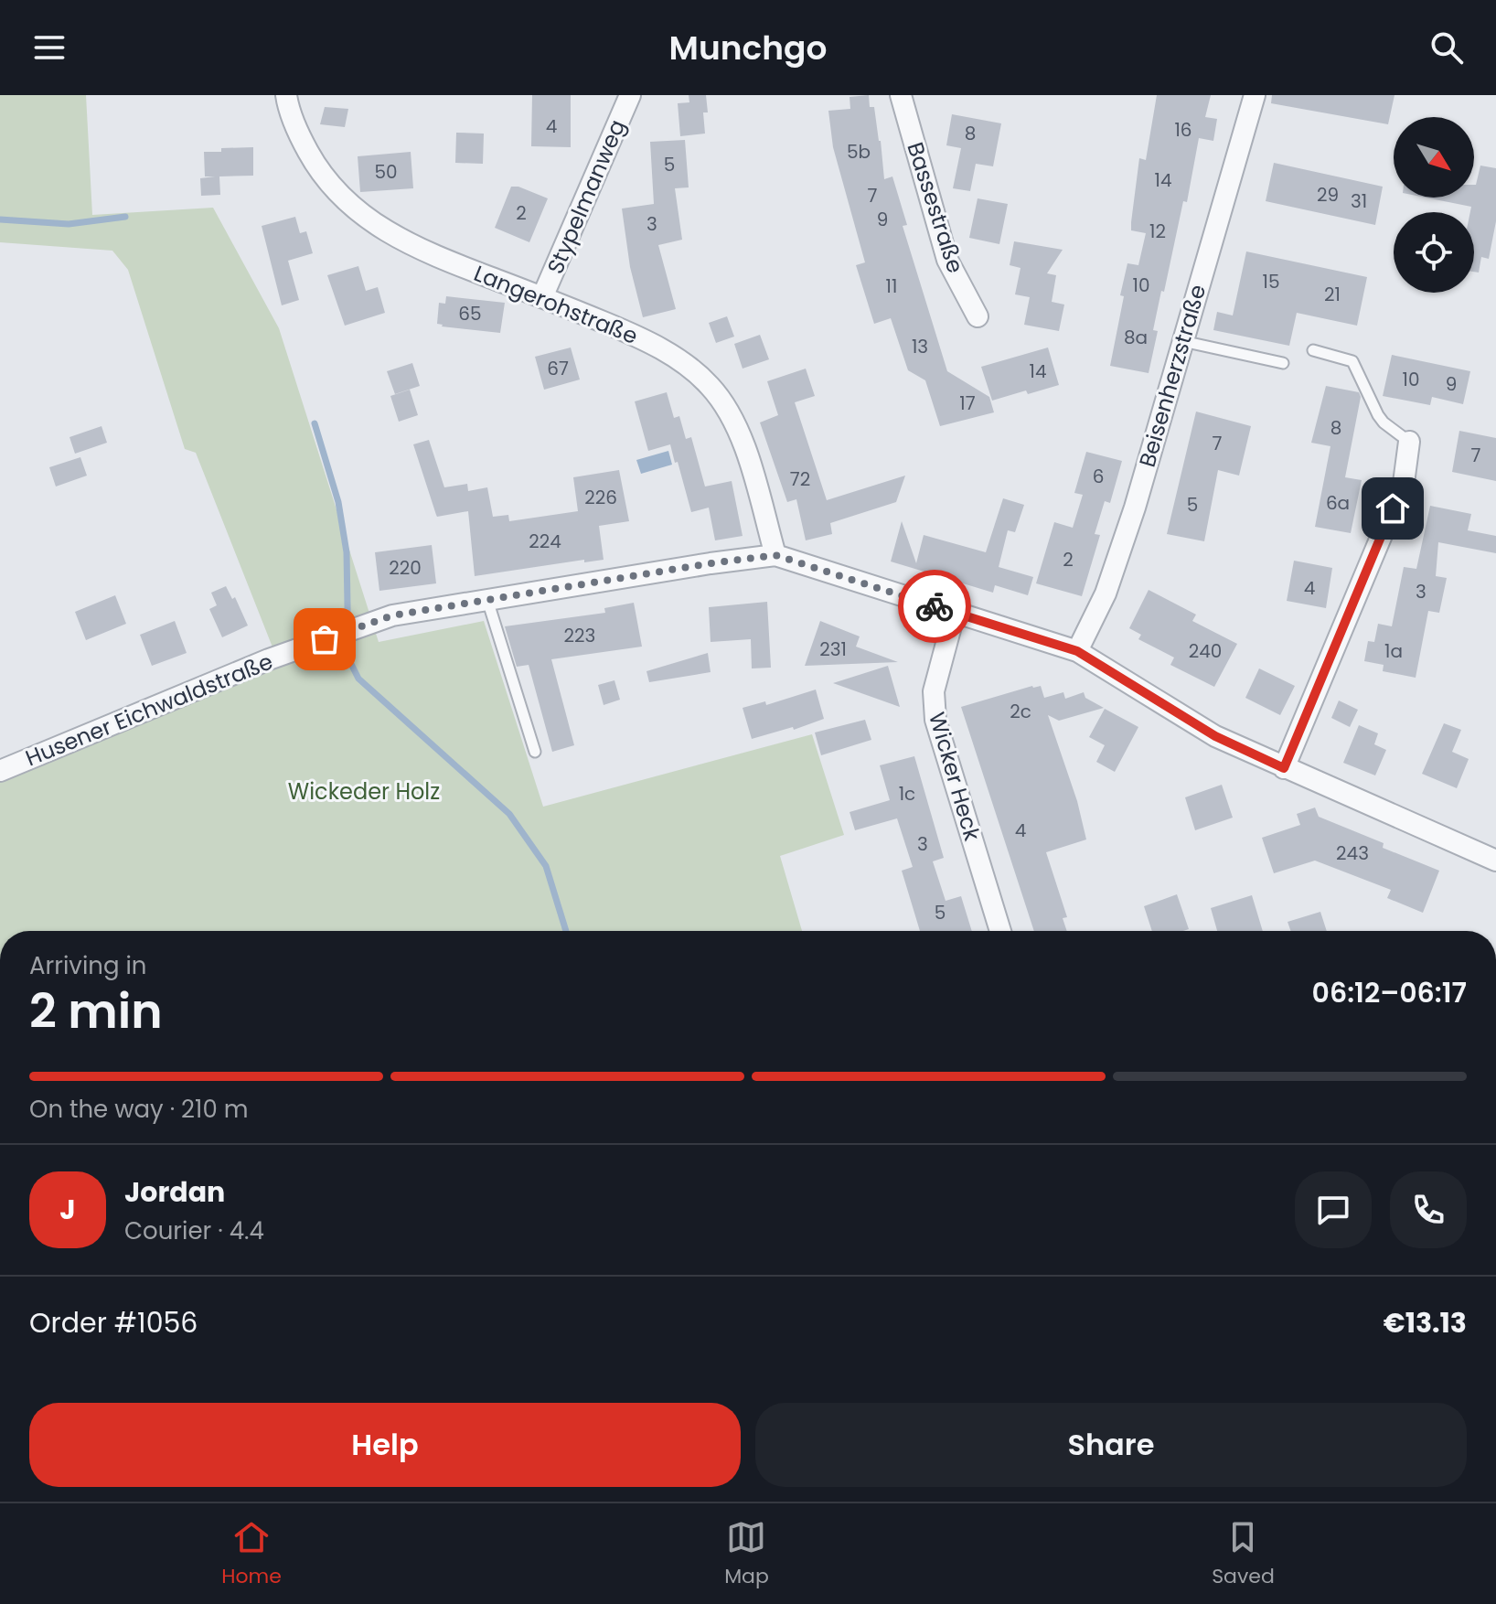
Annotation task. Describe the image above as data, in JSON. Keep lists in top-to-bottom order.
{
  "streets": {
    "street": [
      "Stypelmanweg",
      "Bassestraße",
      "Langerohstraße",
      "Beisenherzstraße",
      "Husener Eichwaldstraße",
      "Wicker Heck"
    ]
  },
  "crossings": [
    ["Stypelmanweg", "Langerohstraße"],
    ["Langerohstraße", "Husener Eichwaldstraße"],
    ["Beisenherzstraße", "Husener Eichwaldstraße"],
    ["Husener Eichwaldstraße", "Wicker Heck"]
  ],
  "parks": ["Wickeder Holz"],
  "house_numbers": [
    "4",
    "16",
    "8",
    "5b",
    "5",
    "50",
    "14",
    "29",
    "7",
    "31",
    "2",
    "9",
    "3",
    "12",
    "15",
    "10",
    "11",
    "21",
    "65",
    "8a",
    "13",
    "67",
    "14",
    "10",
    "9",
    "17",
    "8",
    "7",
    "7",
    "6",
    "72",
    "226",
    "6a",
    "5",
    "224",
    "2",
    "220",
    "4",
    "3",
    "223",
    "231",
    "240",
    "1a",
    "2c",
    "1c",
    "4",
    "3",
    "243",
    "5"
  ],
  "north": "bottom right",
  "page": {
    "header": "Munchgo",
    "heading": ["2 min", "Arriving in", "06:12–06:17"],
    "panel": [
      "Jordan",
      "Courier · 4.4",
      "Order #1056",
      "€13.13"
    ],
    "bar": "On the way · 210 m",
    "round": "J",
    "buttons": ["Help", "Share"],
    "tabs": ["Home", "Map", "Saved"]
  }
}
